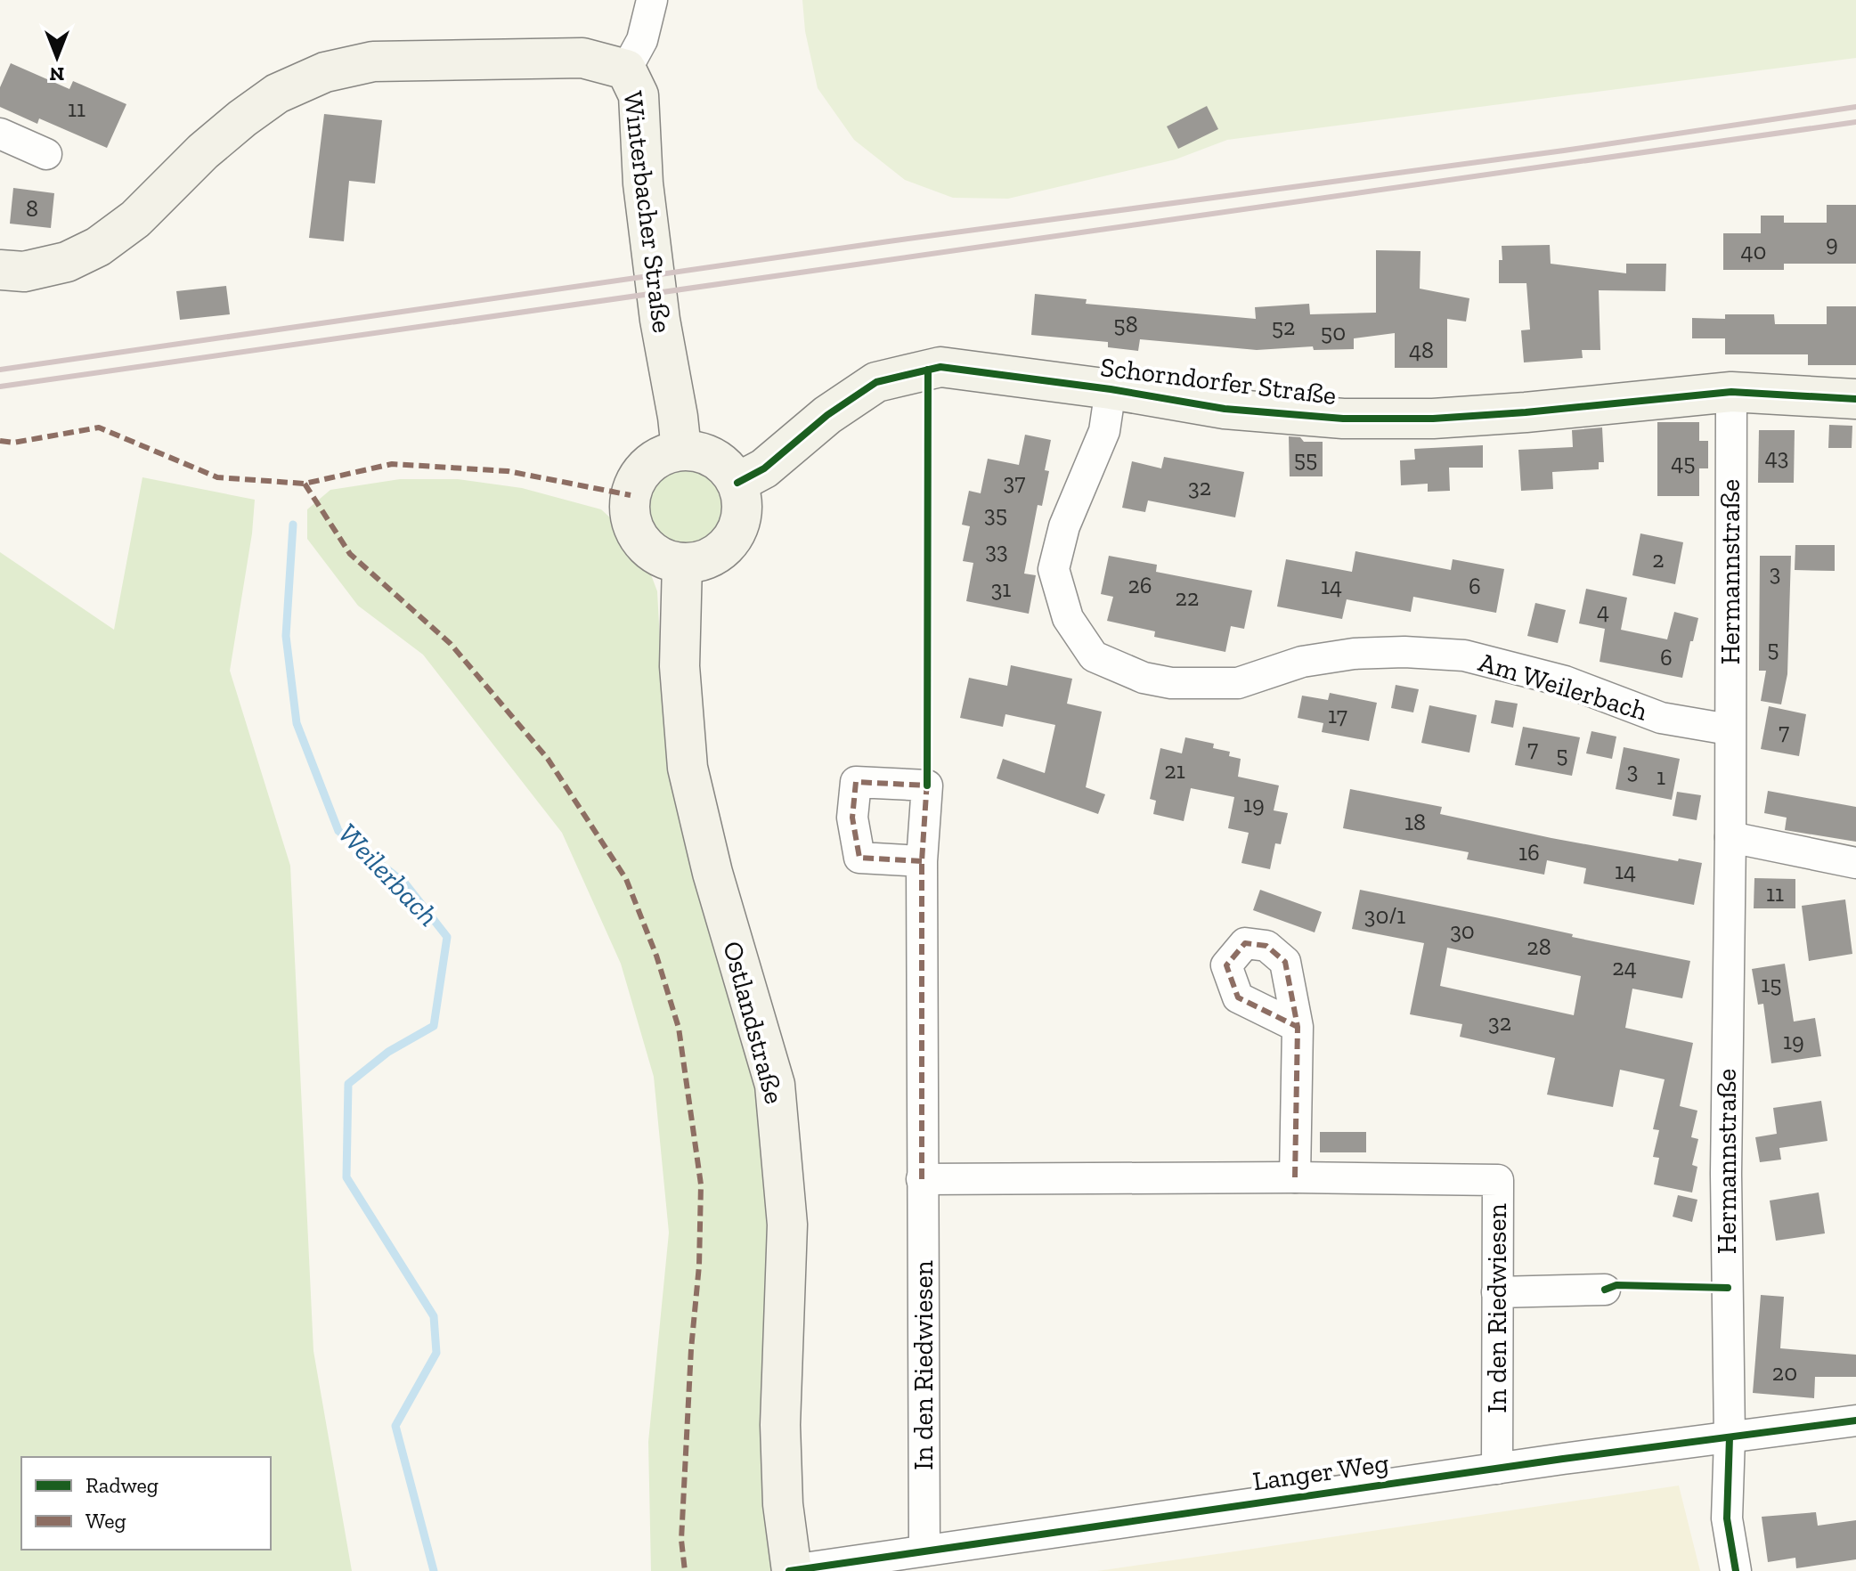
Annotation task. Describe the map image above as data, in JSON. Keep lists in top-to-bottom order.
{
  "streets": {
    "street": [
      "Winterbacher Straße",
      "Schorndorfer Straße",
      "Hermannstraße",
      "Am Weilerbach",
      "Ostlandstraße",
      "In den Riedwiesen",
      "Langer Weg"
    ]
  },
  "crossings": [
    ["Winterbacher Straße", "Schorndorfer Straße"],
    ["Winterbacher Straße", "Ostlandstraße"],
    ["Schorndorfer Straße", "Hermannstraße"],
    ["Schorndorfer Straße", "Am Weilerbach"],
    ["Schorndorfer Straße", "Ostlandstraße"],
    ["Hermannstraße", "Am Weilerbach"],
    ["Hermannstraße", "Langer Weg"],
    ["Ostlandstraße", "Langer Weg"],
    ["In den Riedwiesen", "Langer Weg"]
  ],
  "water": ["Weilerbach"],
  "house_numbers": [
    "11",
    "8",
    "9",
    "40",
    "58",
    "52",
    "50",
    "48",
    "43",
    "55",
    "45",
    "37",
    "32",
    "35",
    "33",
    "2",
    "3",
    "26",
    "14",
    "6",
    "31",
    "22",
    "4",
    "5",
    "6",
    "17",
    "7",
    "7",
    "5",
    "21",
    "3",
    "1",
    "19",
    "18",
    "16",
    "14",
    "11",
    "30/1",
    "30",
    "28",
    "24",
    "15",
    "32",
    "19",
    "20"
  ],
  "legend": ["Radweg", "Weg"],
  "north": "bottom"
}
